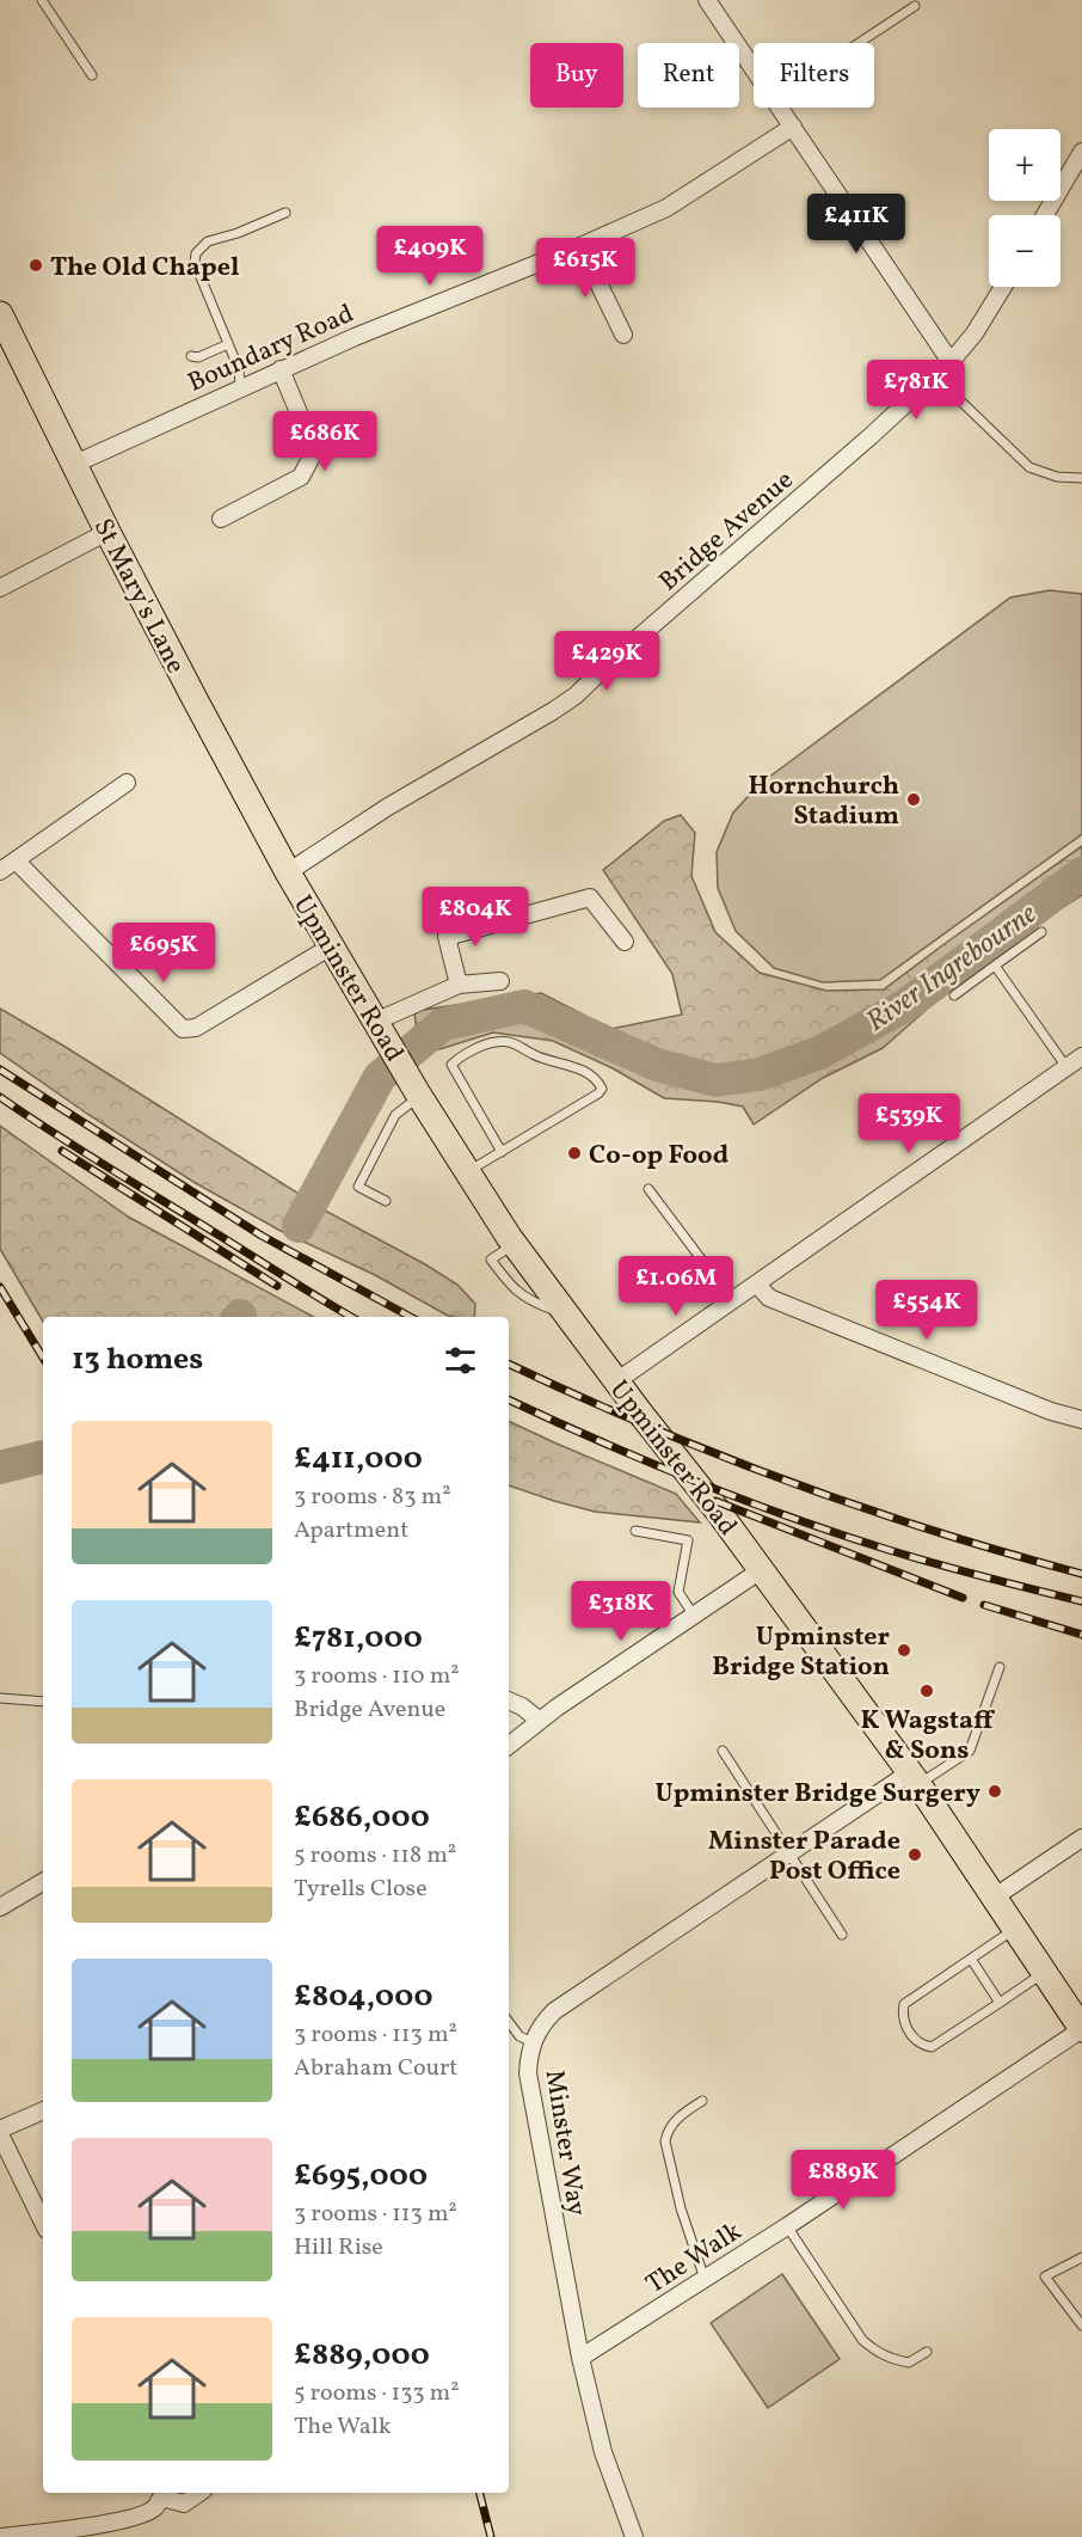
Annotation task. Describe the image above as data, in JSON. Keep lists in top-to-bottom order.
{
  "streets": {
    "main road": ["St Mary's Lane", "Upminster Road"],
    "street": [
      "Boundary Road",
      "Bridge Avenue",
      "Minster Way",
      "The Walk"
    ]
  },
  "crossings": [
    ["Boundary Road", "St Mary's Lane"],
    ["Bridge Avenue", "St Mary's Lane"],
    ["Bridge Avenue", "Upminster Road"],
    ["St Mary's Lane", "Upminster Road"],
    ["Upminster Road", "Minster Way"],
    ["Upminster Road", "The Walk"],
    ["Minster Way", "The Walk"]
  ],
  "water": ["River Ingrebourne"],
  "places": [
    "The Old Chapel",
    "Hornchurch Stadium",
    "Co-op Food",
    "Upminster Bridge Station",
    "K Wagstaff & Sons",
    "Upminster Bridge Surgery",
    "Minster Parade Post Office"
  ],
  "page": {
    "chip": ["Buy", "Rent", "Filters"],
    "map_buttons": ["+", "−"],
    "price": [
      "£411K",
      "£409K",
      "£615K",
      "£781K",
      "£686K",
      "£429K",
      "£804K",
      "£695K",
      "£539K",
      "£1.06M",
      "£554K",
      "£318K",
      "£889K"
    ],
    "heading": "13 homes",
    "list": [
      {
        "name": "£411,000",
        "note": "3 rooms · 83 m² · Apartment"
      },
      {
        "name": "£781,000",
        "note": "3 rooms · 110 m² · Bridge Avenue"
      },
      {
        "name": "£686,000",
        "note": "5 rooms · 118 m² · Tyrells Close"
      },
      {
        "name": "£804,000",
        "note": "3 rooms · 113 m² · Abraham Court"
      },
      {
        "name": "£695,000",
        "note": "3 rooms · 113 m² · Hill Rise"
      },
      {
        "name": "£889,000",
        "note": "5 rooms · 133 m² · The Walk"
      }
    ]
  }
}
